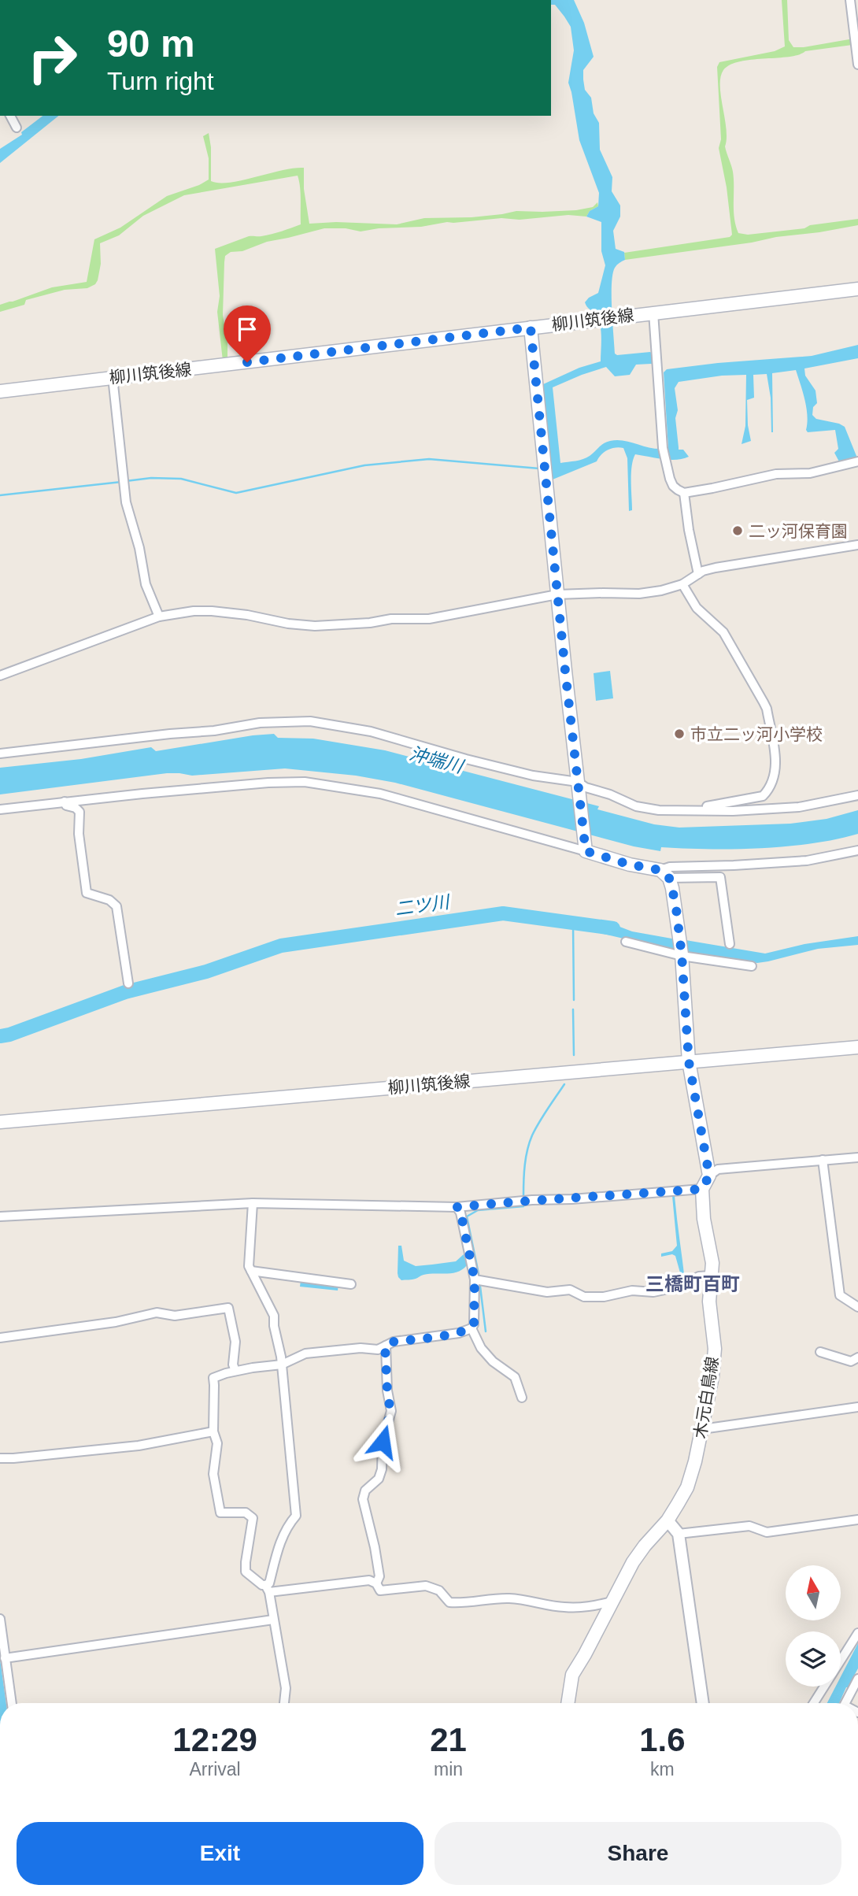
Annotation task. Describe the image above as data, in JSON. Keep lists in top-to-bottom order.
{
  "streets": {
    "main road": ["柳川筑後線", "木元白鳥線"]
  },
  "districts": ["三橋町百町"],
  "water": ["沖端川", "二ツ川"],
  "places": ["二ッ河保育園", "市立二ッ河小学校"],
  "north": "top",
  "page": {
    "turn": ["90 m", "Turn right"],
    "eta": [
      "12:29",
      "Arrival",
      "21",
      "min",
      "1.6",
      "km"
    ],
    "buttons": ["Exit", "Share"]
  }
}
